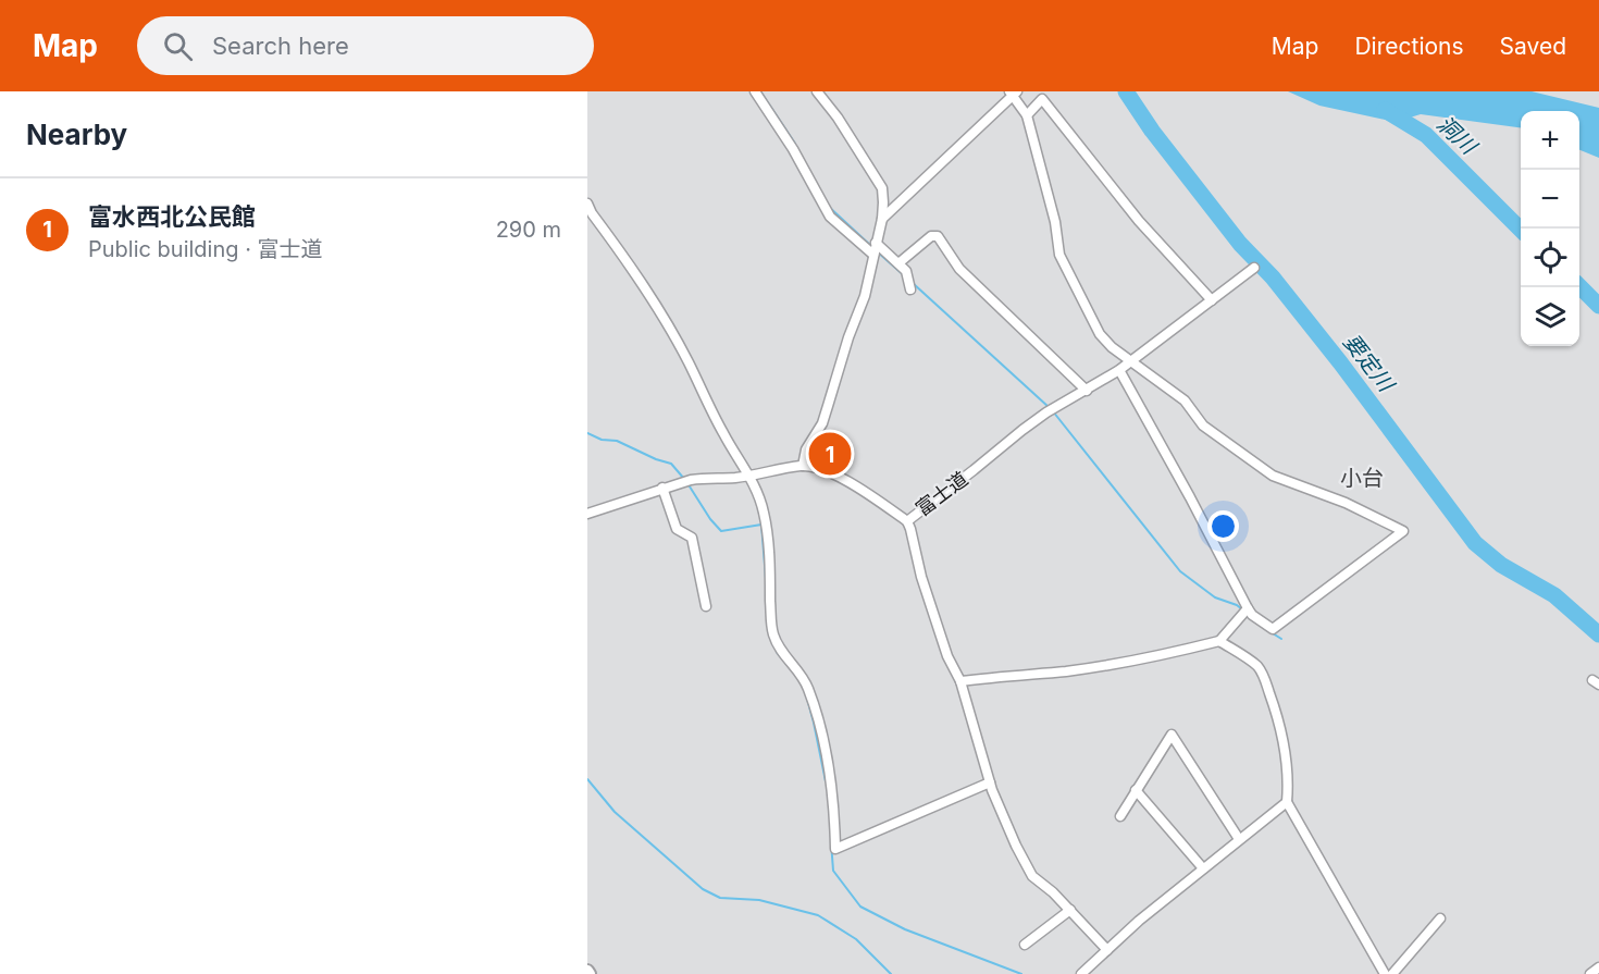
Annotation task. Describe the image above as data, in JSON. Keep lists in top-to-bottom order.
{
  "streets": {
    "street": ["富士道"]
  },
  "districts": ["小台"],
  "water": ["洞川", "要定川"],
  "page": {
    "header": "Map",
    "search": "Search here",
    "nav": ["Map", "Directions", "Saved"],
    "heading": "Nearby",
    "map_buttons": ["+", "−"],
    "list": [
      {
        "mark": "1",
        "name": "富水西北公民館",
        "note": "Public building · 富士道",
        "value": "290 m"
      }
    ],
    "pins": "1"
  }
}
